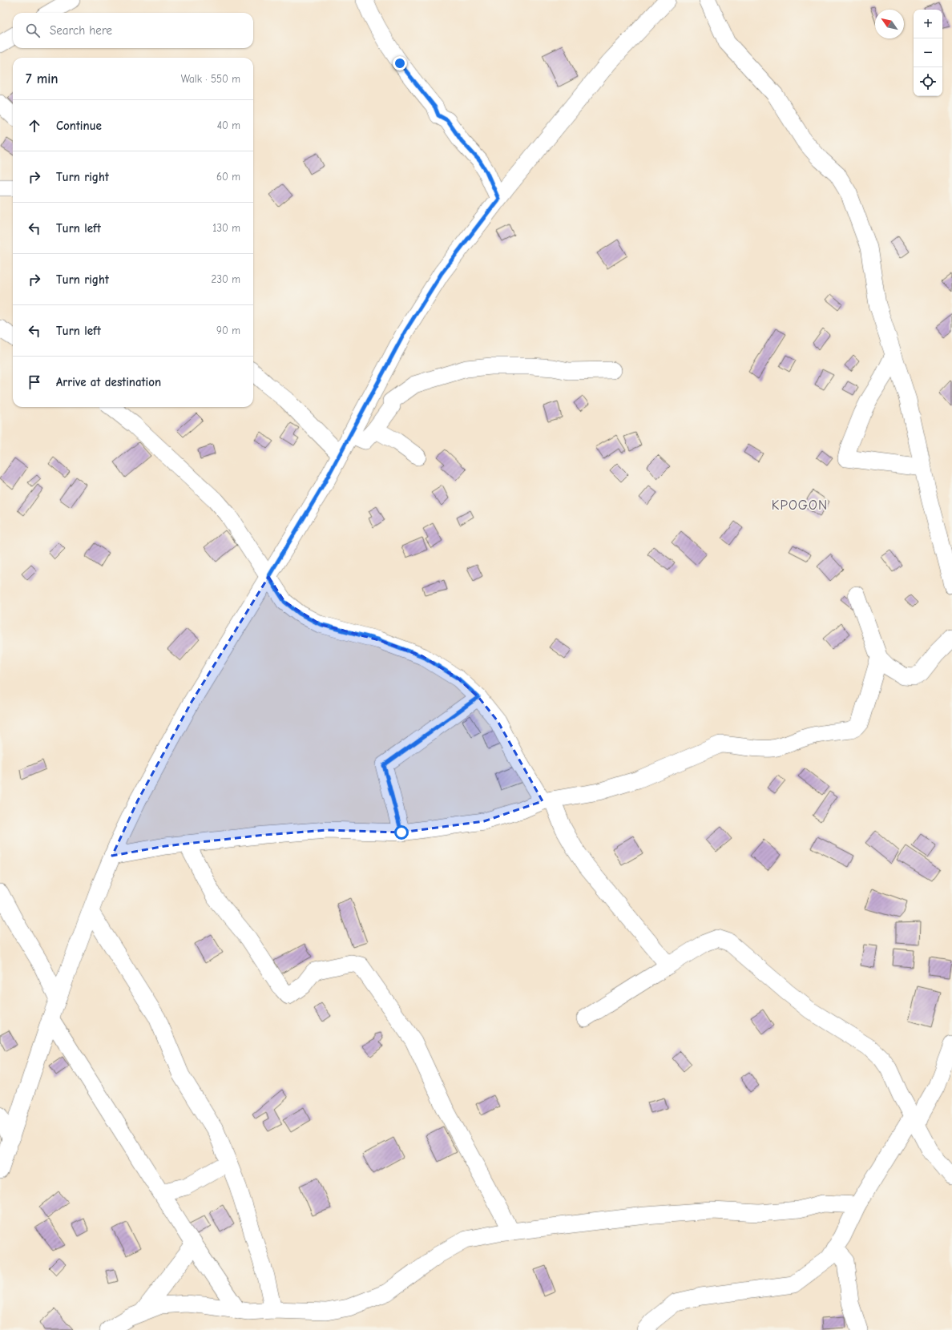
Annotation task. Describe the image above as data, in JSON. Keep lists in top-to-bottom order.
{
  "districts": ["KPOGON"],
  "north": "top left",
  "page": {
    "map_buttons": ["+", "−"],
    "search": "Search here",
    "heading": ["7 min", "Walk · 550 m"],
    "list": [
      ["Continue", "40 m"],
      ["Turn right", "60 m"],
      ["Turn left", "130 m"],
      ["Turn right", "230 m"],
      ["Turn left", "90 m"],
      "Arrive at destination"
    ]
  }
}
